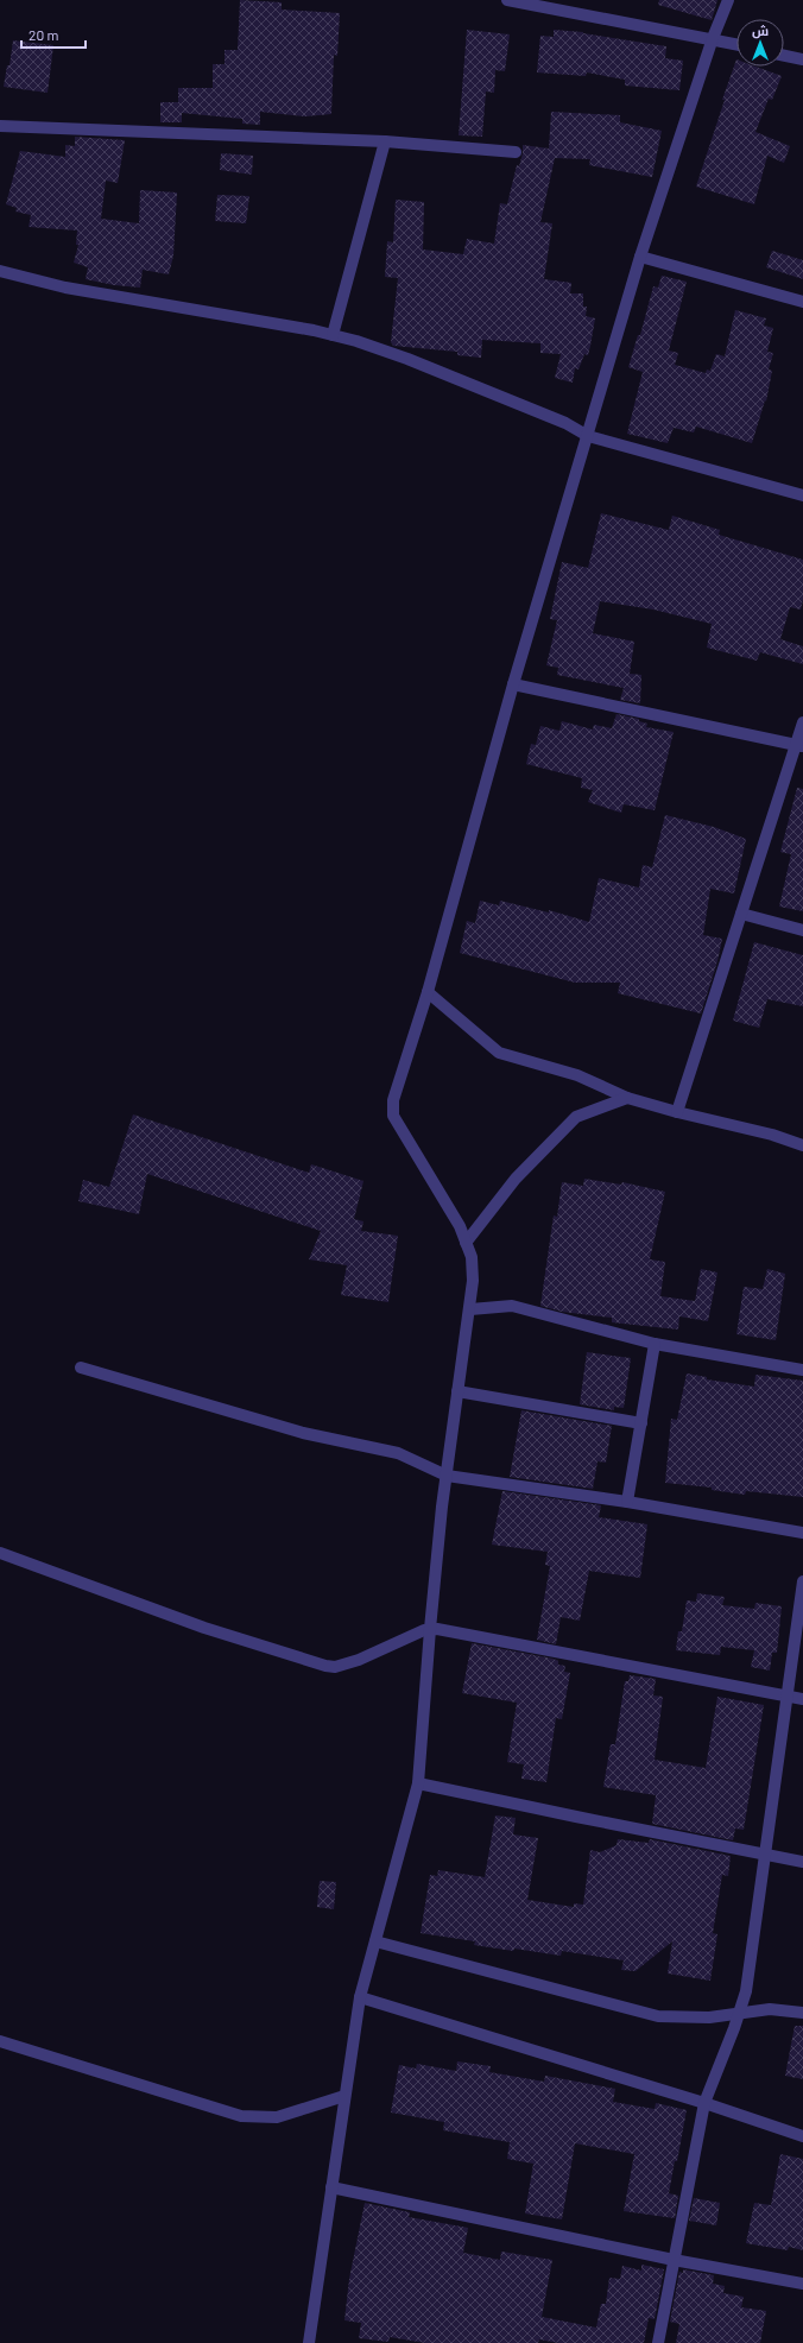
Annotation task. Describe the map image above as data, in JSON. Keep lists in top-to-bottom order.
{
  "scale_bar": "20 m",
  "north": "top"
}
